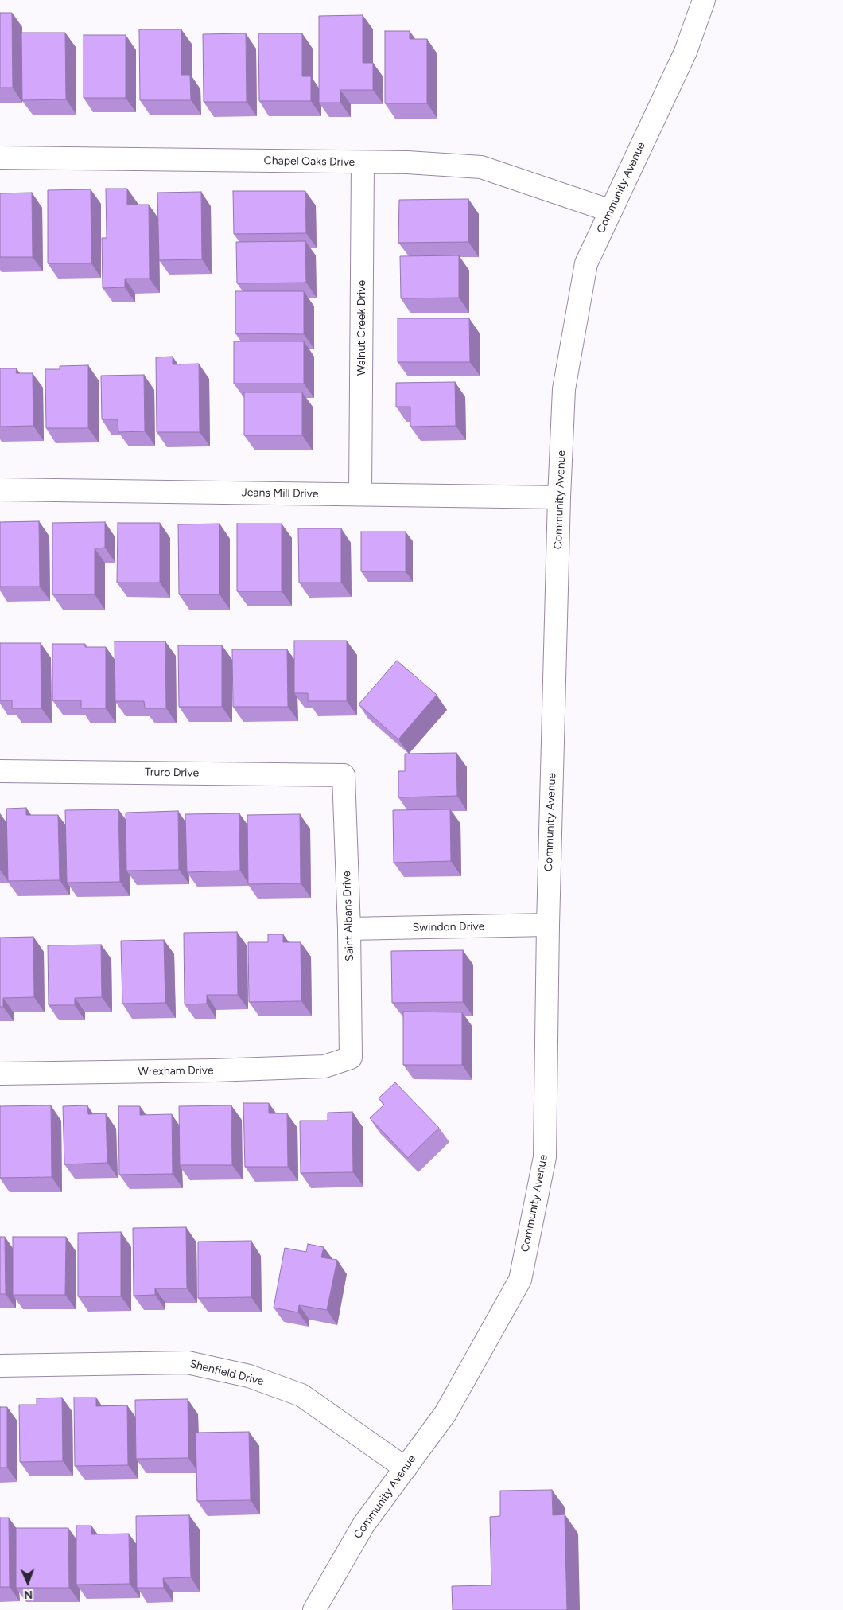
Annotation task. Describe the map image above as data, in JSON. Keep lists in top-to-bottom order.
{
  "streets": {
    "street": [
      "Chapel Oaks Drive",
      "Community Avenue",
      "Walnut Creek Drive",
      "Jeans Mill Drive",
      "Truro Drive",
      "Saint Albans Drive",
      "Swindon Drive",
      "Wrexham Drive",
      "Shenfield Drive"
    ]
  },
  "crossings": [
    ["Chapel Oaks Drive", "Community Avenue"],
    ["Chapel Oaks Drive", "Walnut Creek Drive"],
    ["Community Avenue", "Jeans Mill Drive"],
    ["Community Avenue", "Swindon Drive"],
    ["Community Avenue", "Shenfield Drive"],
    ["Walnut Creek Drive", "Jeans Mill Drive"],
    ["Truro Drive", "Saint Albans Drive"],
    ["Saint Albans Drive", "Swindon Drive"],
    ["Saint Albans Drive", "Wrexham Drive"]
  ],
  "north": "bottom"
}
